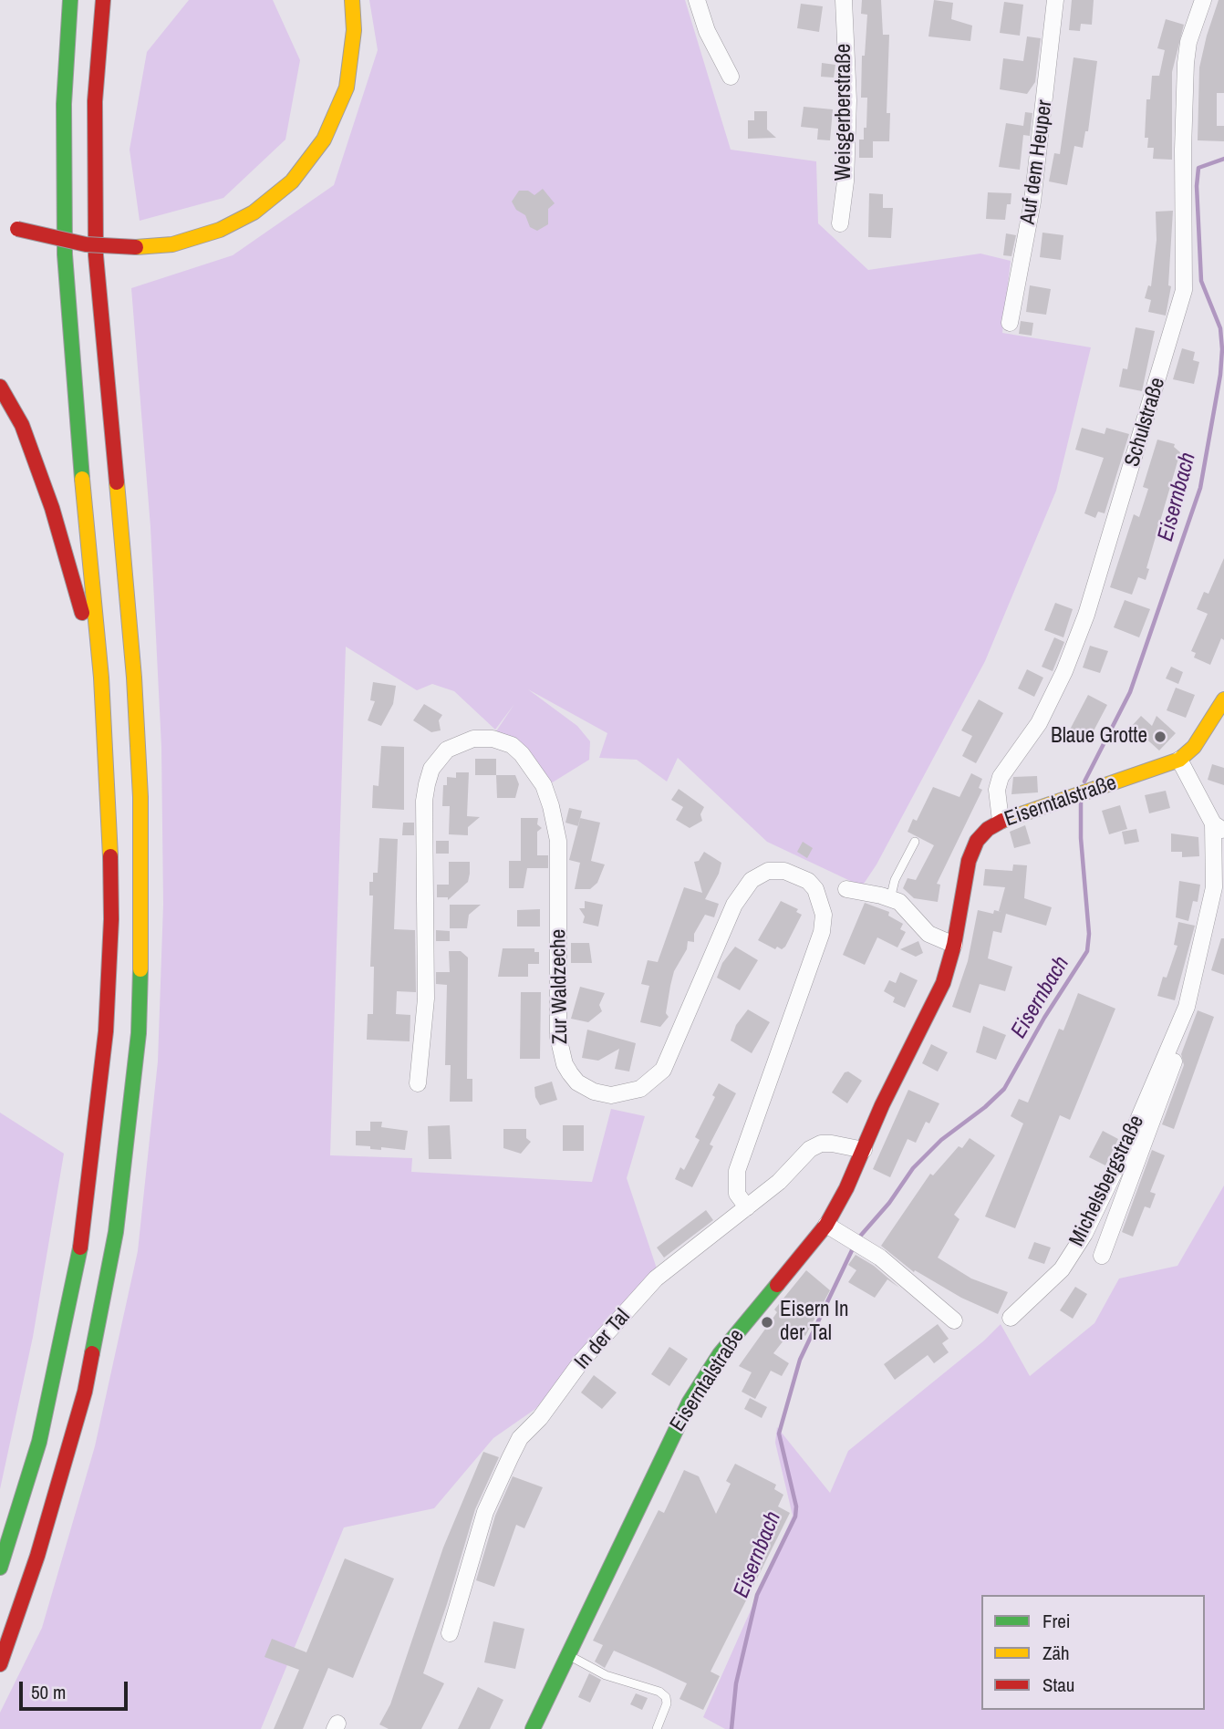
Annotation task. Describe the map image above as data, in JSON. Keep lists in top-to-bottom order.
{
  "streets": {
    "main road": ["Eiserntalstraße"],
    "street": [
      "Weisgerberstraße",
      "Auf dem Heuper",
      "Schulstraße",
      "Zur Waldzeche",
      "Michelsbergstraße",
      "In der Tal"
    ]
  },
  "crossings": [
    ["Schulstraße", "Eiserntalstraße"],
    ["Eiserntalstraße", "In der Tal"],
    ["Zur Waldzeche", "In der Tal"]
  ],
  "water": ["Eisernbach"],
  "places": ["Blaue Grotte", "Eisern In der Tal"],
  "legend": ["Frei", "Zäh", "Stau"],
  "scale_bar": "50 m"
}
